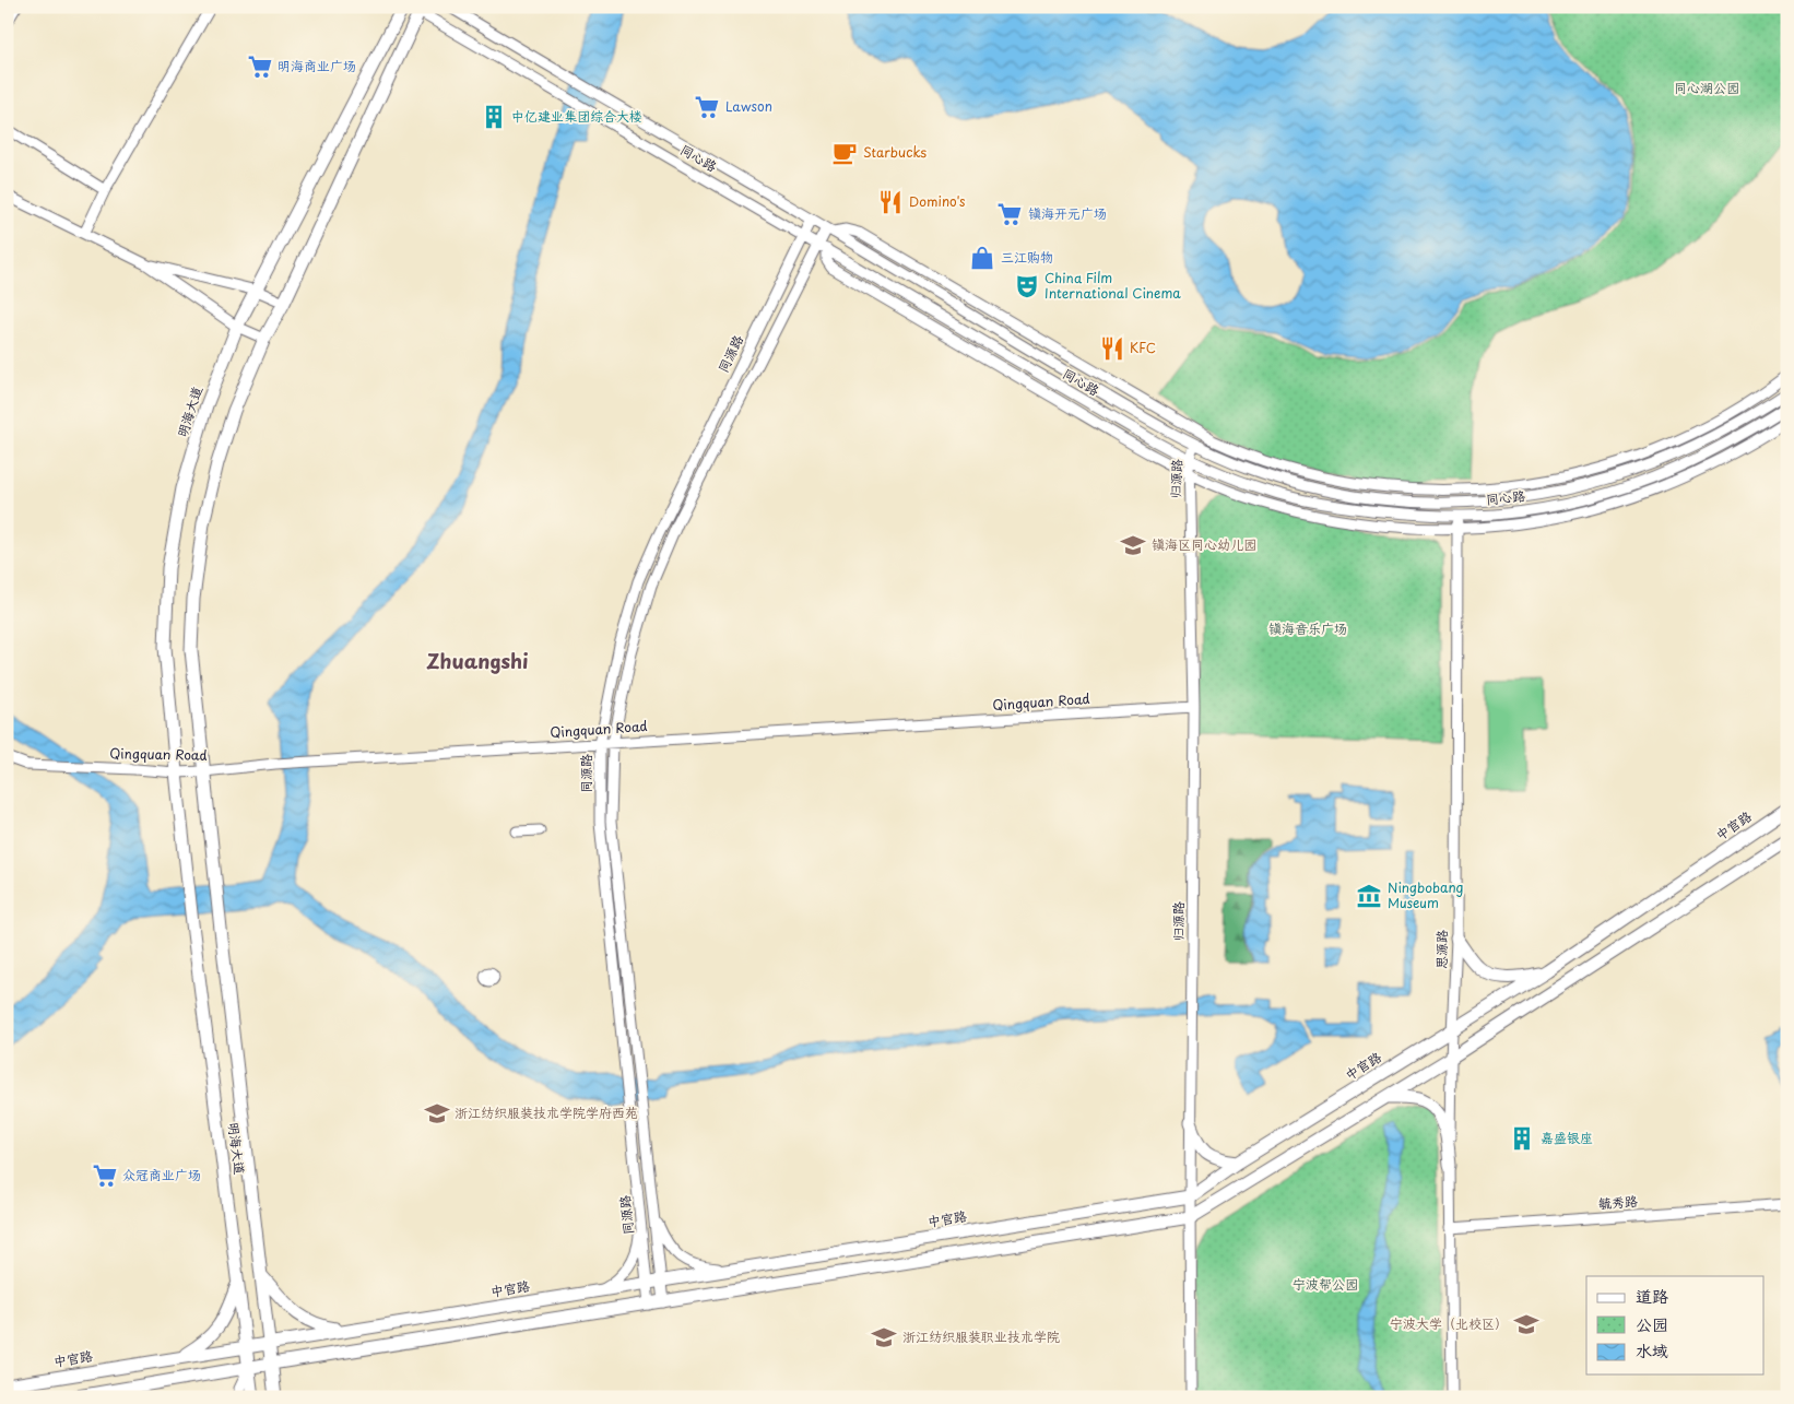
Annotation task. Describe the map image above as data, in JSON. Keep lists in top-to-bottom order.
{
  "streets": {
    "main road": ["明海大道", "中官路"],
    "street": [
      "同心路",
      "同源路",
      "归源路",
      "Qingquan Road",
      "思源路",
      "毓秀路"
    ]
  },
  "crossings": [
    ["同心路", "同源路"],
    ["同心路", "归源路"],
    ["同心路", "思源路"],
    ["同源路", "Qingquan Road"],
    ["同源路", "中官路"],
    ["明海大道", "Qingquan Road"],
    ["明海大道", "中官路"],
    ["归源路", "Qingquan Road"],
    ["归源路", "中官路"],
    ["中官路", "思源路"],
    ["思源路", "毓秀路"]
  ],
  "districts": ["Zhuangshi"],
  "parks": ["同心湖公园", "镇海音乐广场", "宁波帮公园"],
  "places": {
    "supermarket": [
      "明海商业广场",
      "Lawson",
      "镇海开元广场",
      "众冠商业广场"
    ],
    "building": ["中亿建业集团综合大楼", "嘉盛银座"],
    "cafe": ["Starbucks"],
    "restaurant": ["Domino's", "KFC"],
    "shop": ["三江购物"],
    "theatre": ["China Film International Cinema"],
    "school or university": [
      "镇海区同心幼儿园",
      "浙江纺织服装技术学院学府西苑",
      "宁波大学（北校区）",
      "浙江纺织服装职业技术学院"
    ],
    "museum": ["Ningbobang Museum"]
  },
  "legend": ["道路", "公园", "水域"]
}
